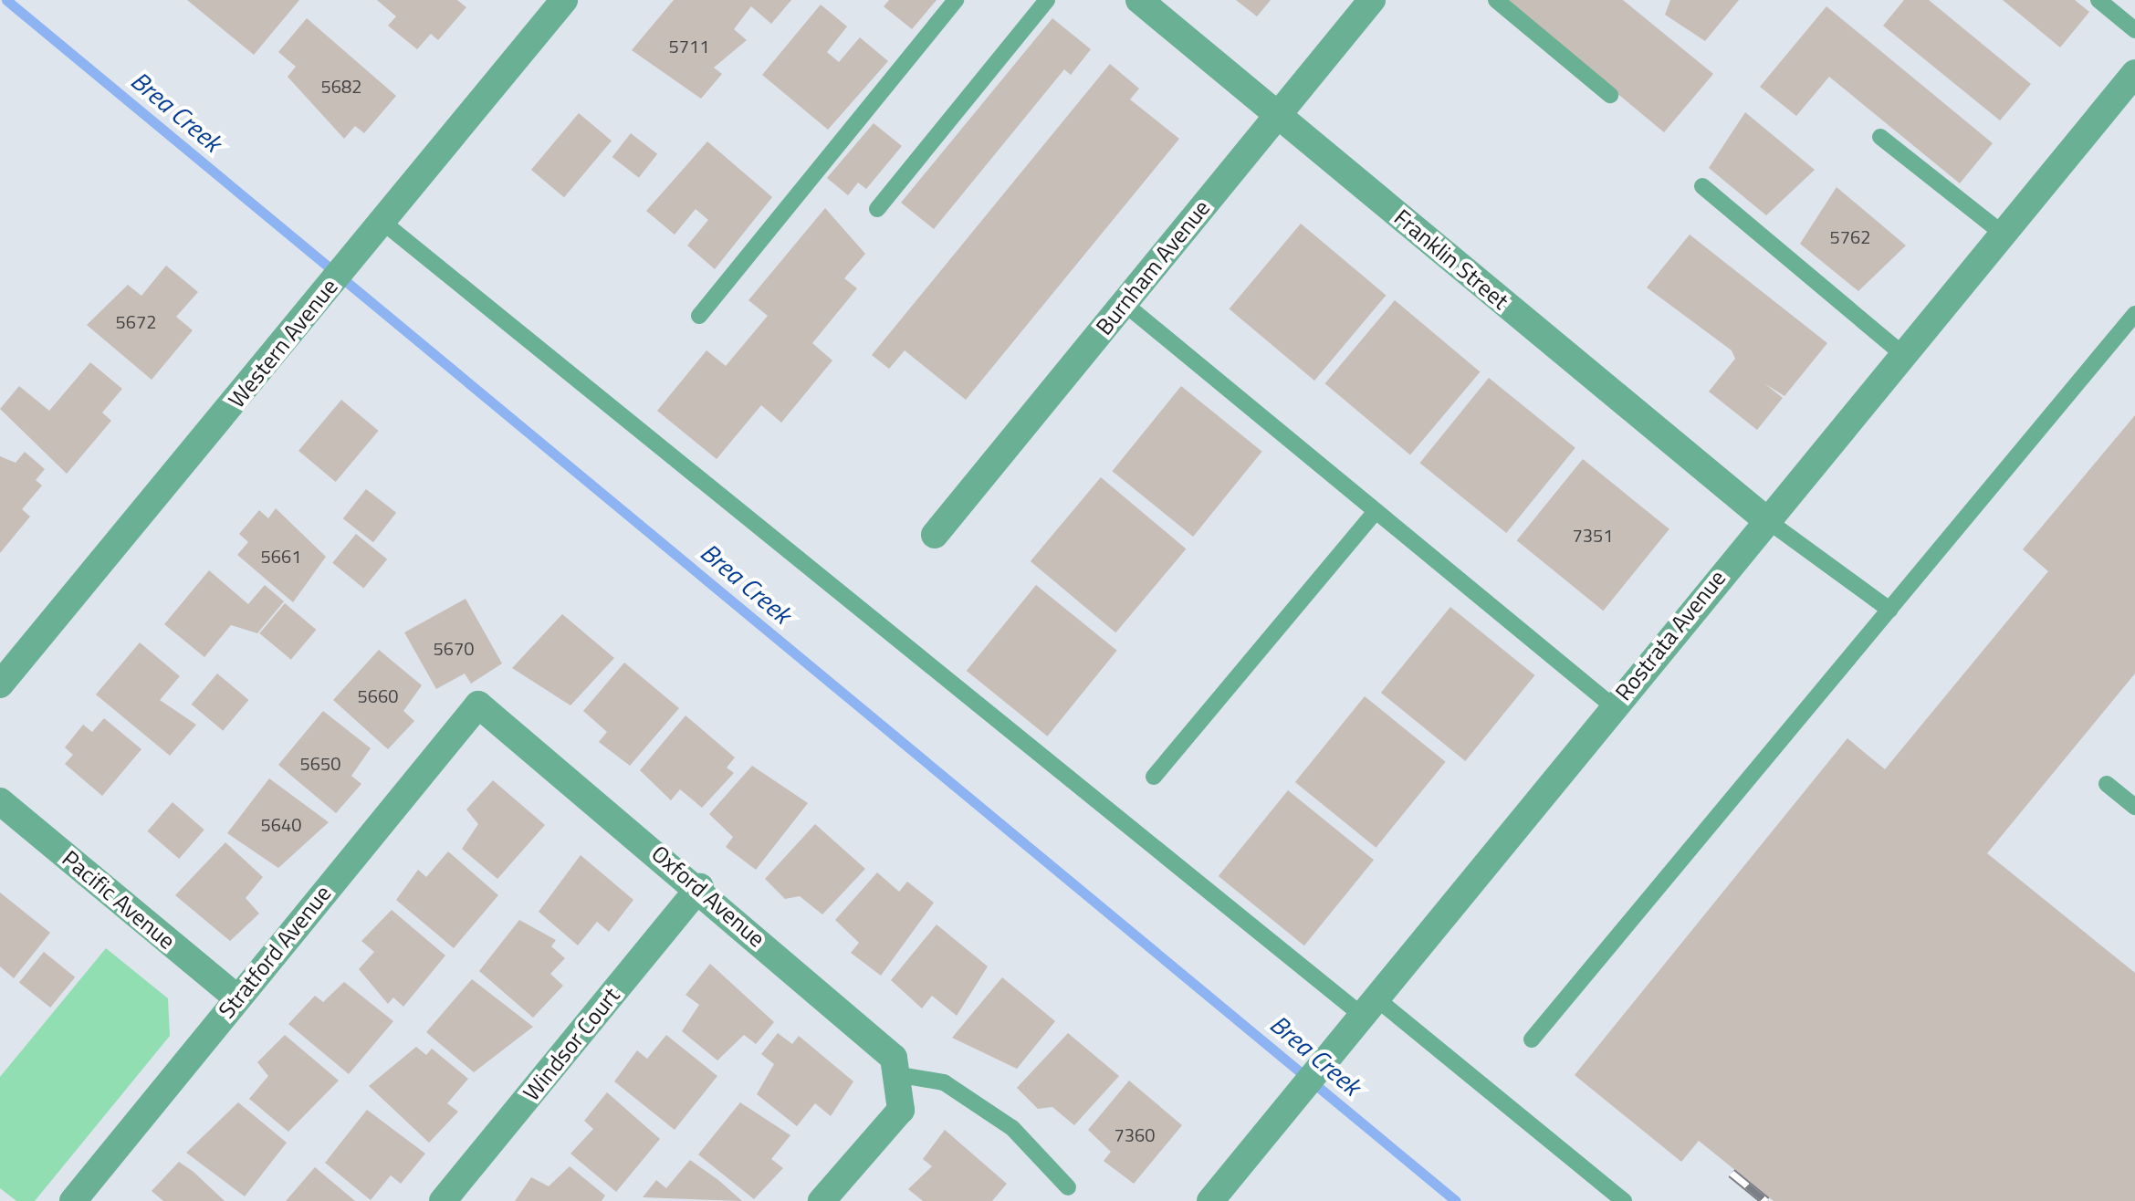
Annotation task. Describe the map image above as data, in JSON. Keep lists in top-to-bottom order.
{
  "streets": {
    "street": [
      "Franklin Street",
      "Burnham Avenue",
      "Western Avenue",
      "Rostrata Avenue",
      "Oxford Avenue",
      "Pacific Avenue",
      "Stratford Avenue",
      "Windsor Court"
    ]
  },
  "crossings": [
    ["Franklin Street", "Burnham Avenue"],
    ["Franklin Street", "Rostrata Avenue"],
    ["Oxford Avenue", "Stratford Avenue"],
    ["Oxford Avenue", "Windsor Court"],
    ["Pacific Avenue", "Stratford Avenue"]
  ],
  "water": ["Brea Creek"],
  "house_numbers": [
    "5711",
    "5682",
    "5762",
    "5672",
    "7351",
    "5661",
    "5670",
    "5660",
    "5650",
    "5640",
    "7360"
  ]
}
